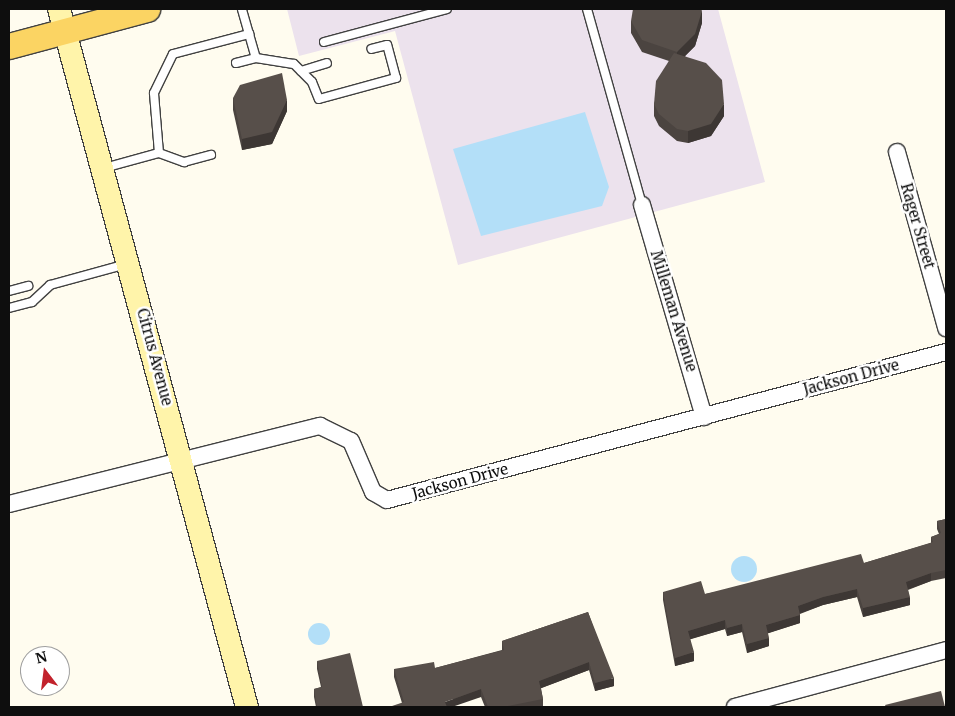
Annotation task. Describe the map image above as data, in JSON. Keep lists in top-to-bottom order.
{
  "streets": {
    "main road": ["Citrus Avenue"],
    "street": ["Rager Street", "Milleman Avenue", "Jackson Drive"]
  },
  "crossings": [
    ["Milleman Avenue", "Jackson Drive"],
    ["Citrus Avenue", "Jackson Drive"]
  ],
  "north": "top"
}
